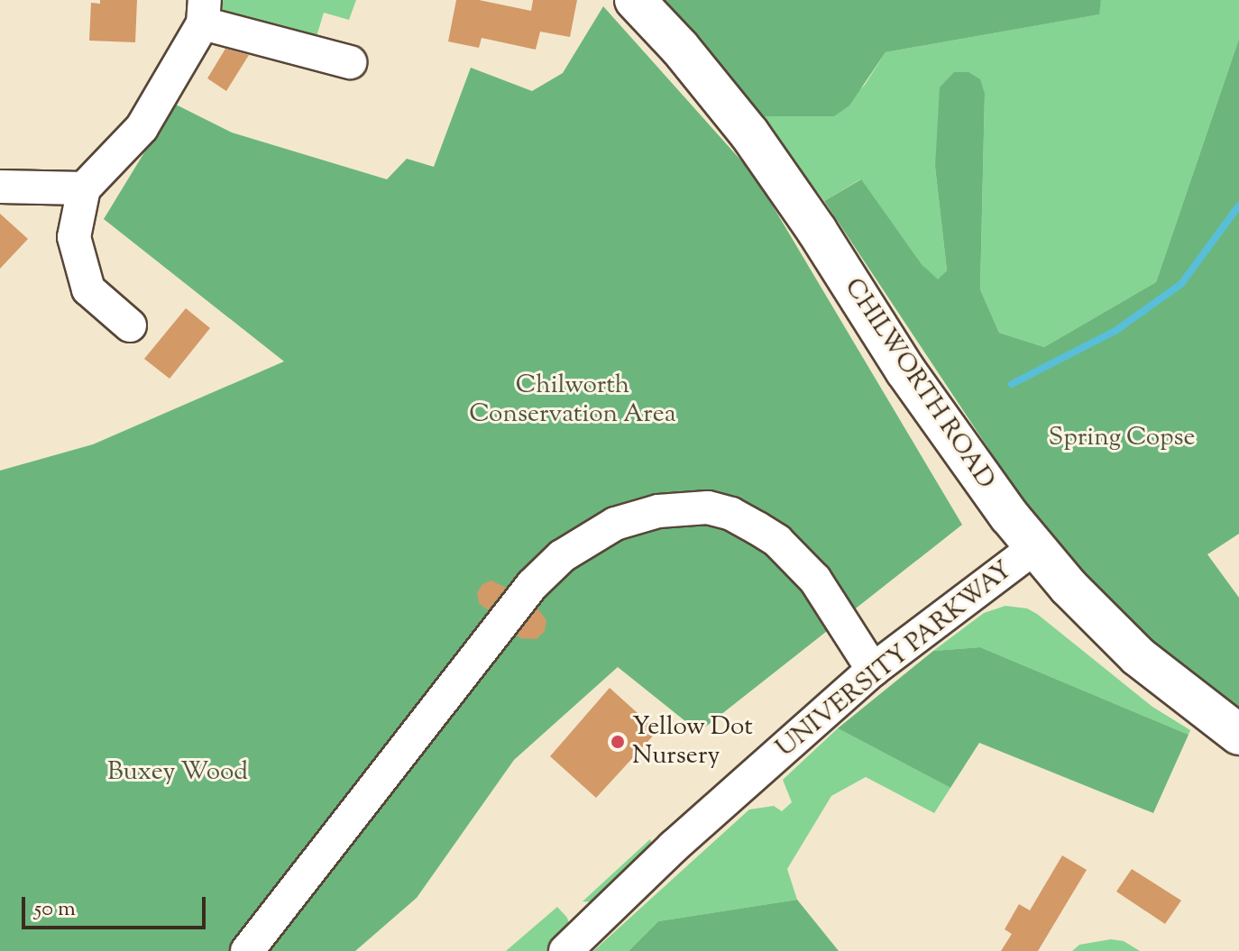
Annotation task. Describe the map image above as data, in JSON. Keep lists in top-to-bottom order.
{
  "streets": {
    "main road": ["CHILWORTH ROAD"],
    "street": ["UNIVERSITY PARKWAY"]
  },
  "crossings": [
    ["CHILWORTH ROAD", "UNIVERSITY PARKWAY"]
  ],
  "parks": ["Chilworth Conservation Area", "Spring Copse", "Buxey Wood"],
  "places": ["Yellow Dot Nursery"],
  "scale_bar": "50 m"
}
